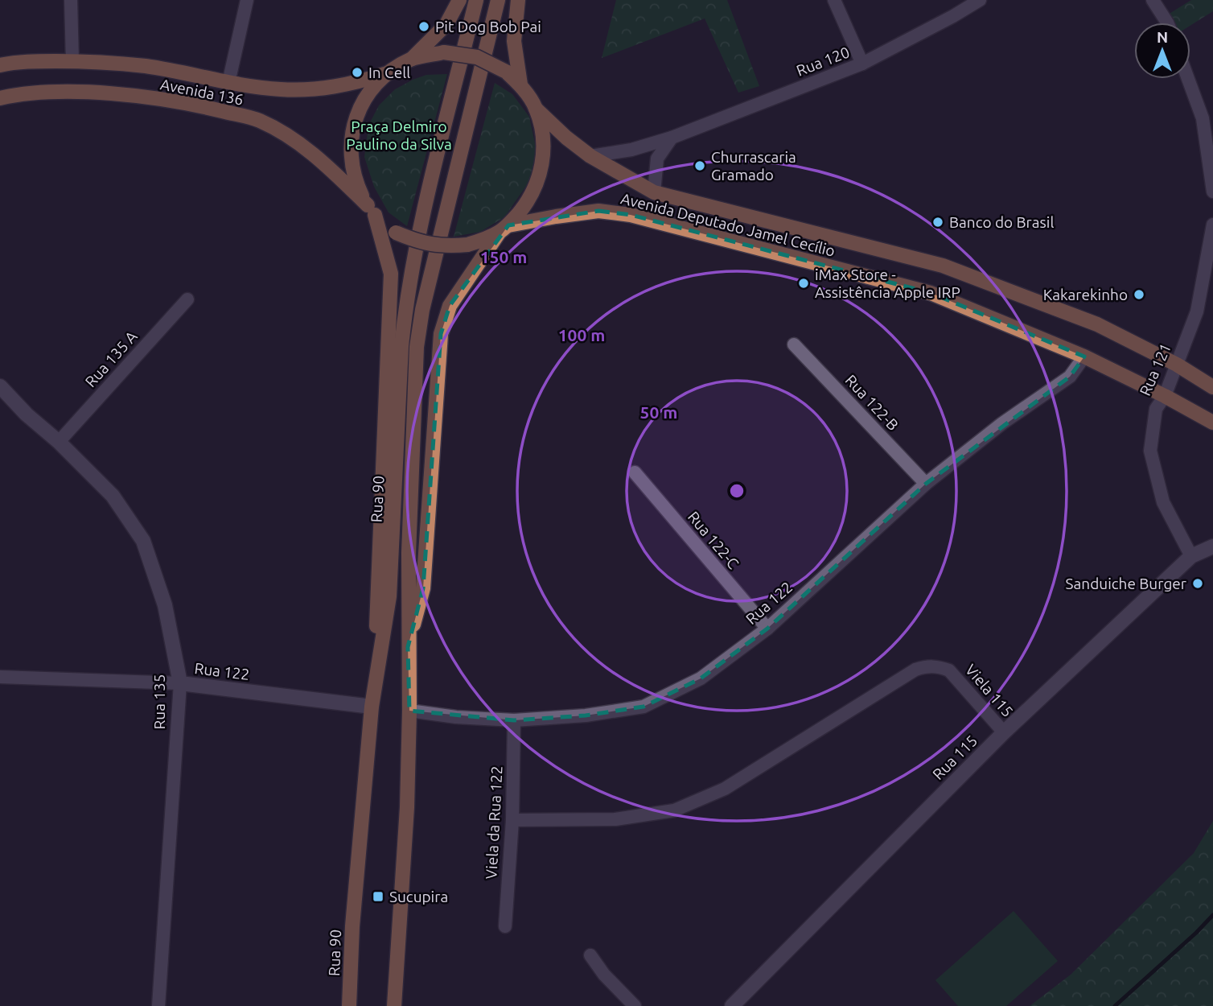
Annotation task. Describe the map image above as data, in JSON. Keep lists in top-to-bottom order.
{
  "streets": {
    "main road": ["Avenida 136", "Avenida Deputado Jamel Cecílio", "Rua 90"],
    "street": [
      "Rua 120",
      "Rua 135 A",
      "Rua 121",
      "Rua 122-B",
      "Rua 122-C",
      "Rua 122",
      "Viela 115",
      "Rua 135",
      "Rua 115",
      "Viela da Rua 122"
    ]
  },
  "crossings": [
    ["Rua 120", "Avenida Deputado Jamel Cecílio"],
    ["Avenida 136", "Avenida Deputado Jamel Cecílio"],
    ["Avenida Deputado Jamel Cecílio", "Rua 121"],
    ["Avenida Deputado Jamel Cecílio", "Rua 122"],
    ["Rua 135 A", "Rua 135"],
    ["Rua 121", "Rua 115"],
    ["Rua 122-B", "Rua 122"],
    ["Rua 90", "Rua 122"],
    ["Rua 122-C", "Rua 122"],
    ["Rua 122", "Rua 135"],
    ["Rua 122", "Viela da Rua 122"],
    ["Viela 115", "Rua 115"],
    ["Viela 115", "Viela da Rua 122"]
  ],
  "parks": ["Praça Delmiro Paulino da Silva"],
  "places": {
    "other": [
      "Pit Dog Bob Pai",
      "In Cell",
      "Churrascaria Gramado",
      "Banco do Brasil",
      "iMax Store - Assistência Apple IRP",
      "Kakarekinho",
      "Sanduiche Burger"
    ],
    "transit": ["Sucupira"]
  },
  "north": "top",
  "rings": ["150 m", "100 m", "50 m"]
}
